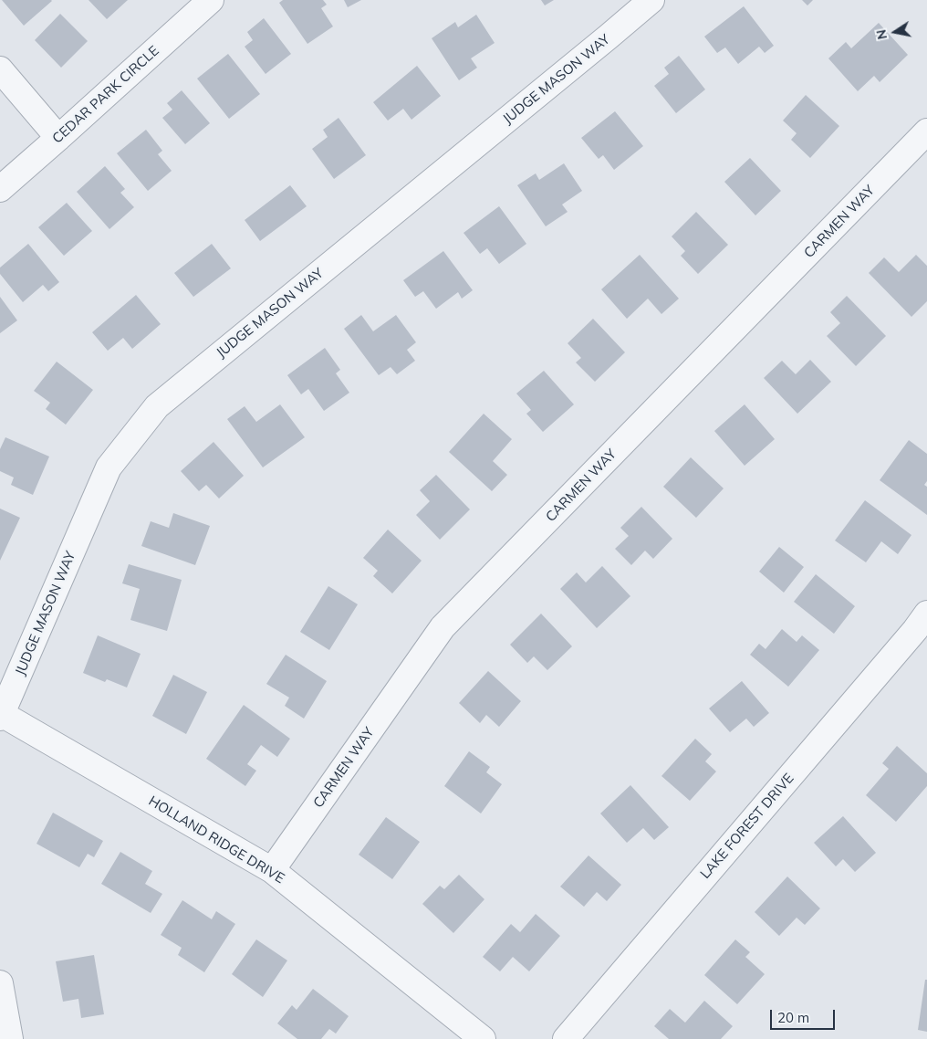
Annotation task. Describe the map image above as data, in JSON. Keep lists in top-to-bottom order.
{
  "streets": {
    "street": [
      "JUDGE MASON WAY",
      "CEDAR PARK CIRCLE",
      "CARMEN WAY",
      "LAKE FOREST DRIVE",
      "HOLLAND RIDGE DRIVE"
    ]
  },
  "crossings": [
    ["JUDGE MASON WAY", "HOLLAND RIDGE DRIVE"],
    ["CARMEN WAY", "HOLLAND RIDGE DRIVE"]
  ],
  "scale_bar": "20 m",
  "north": "left"
}
